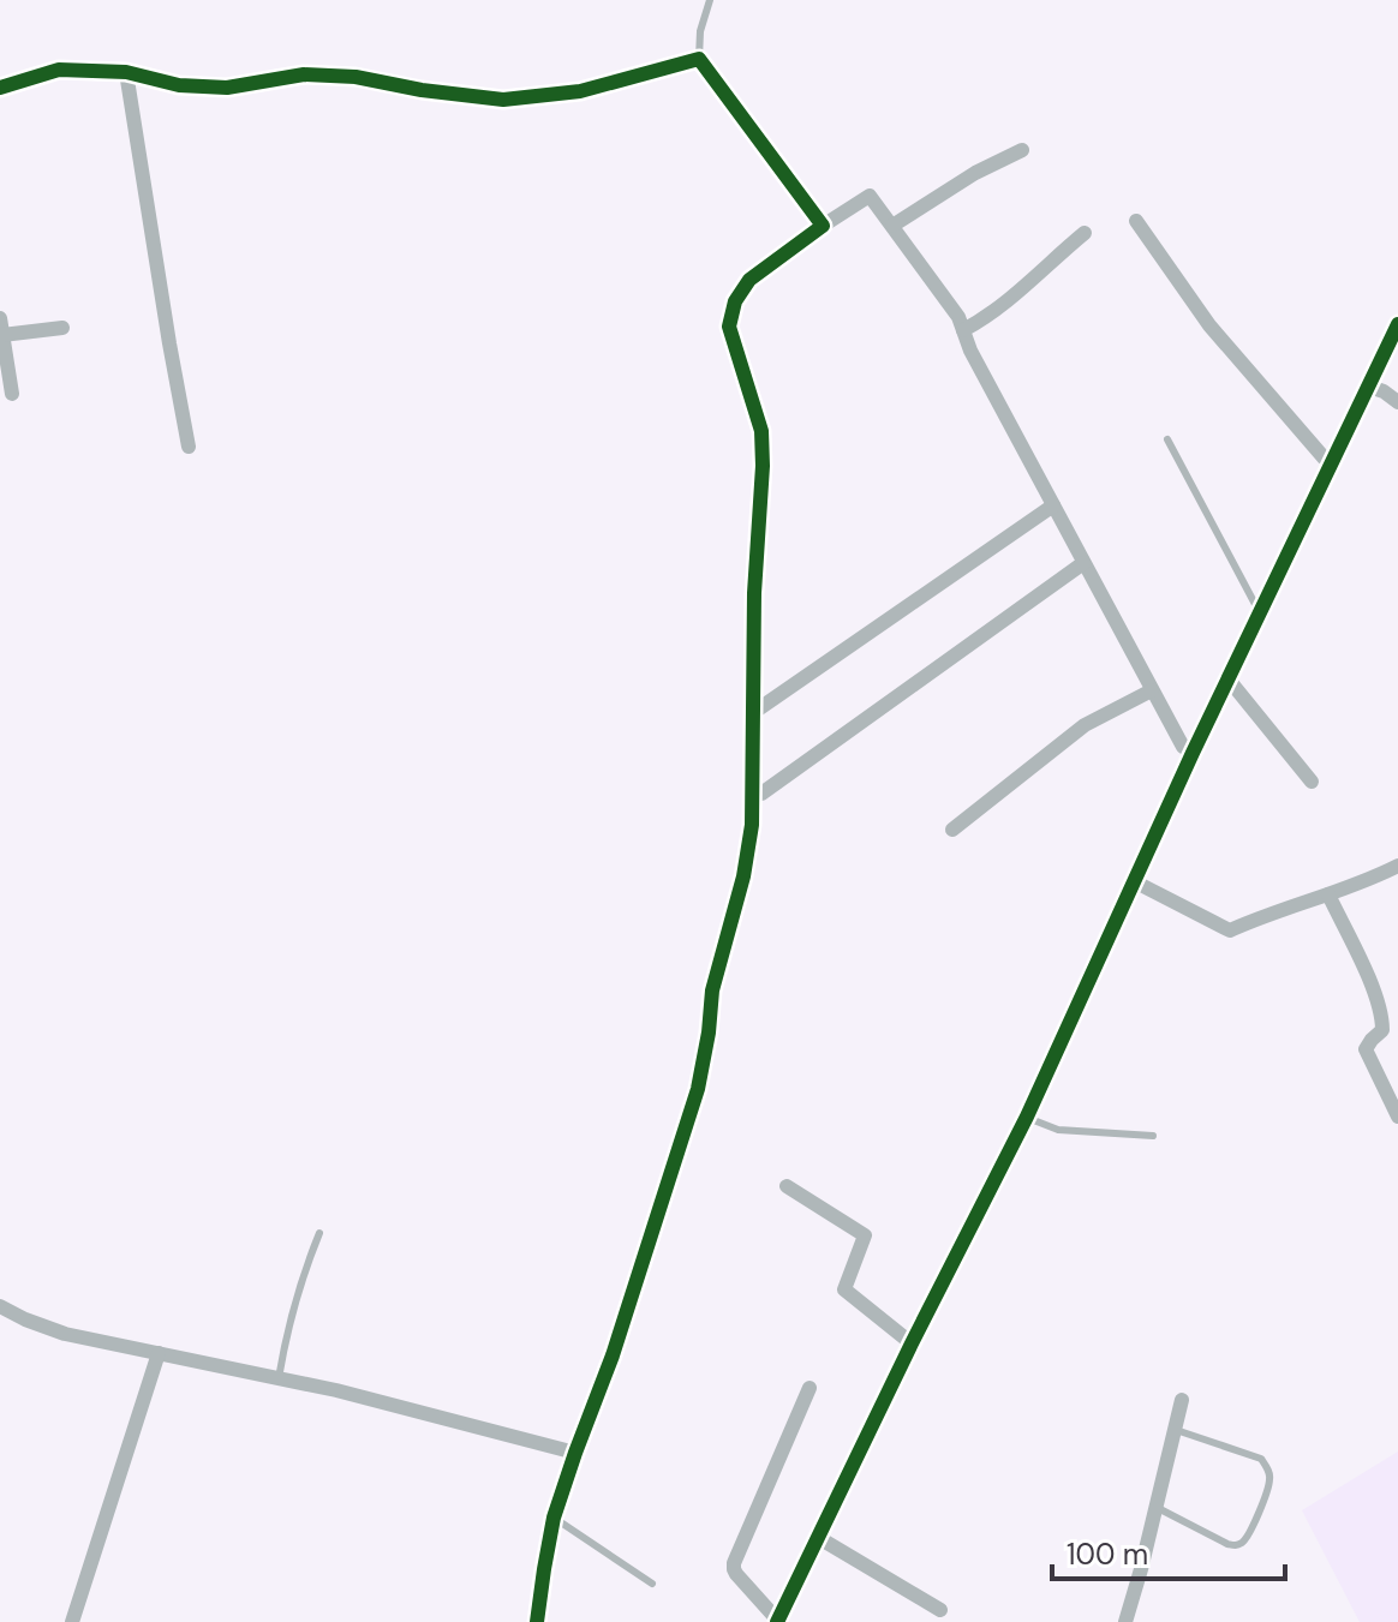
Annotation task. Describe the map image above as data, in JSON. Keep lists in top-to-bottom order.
{
  "scale_bar": "100 m"
}
